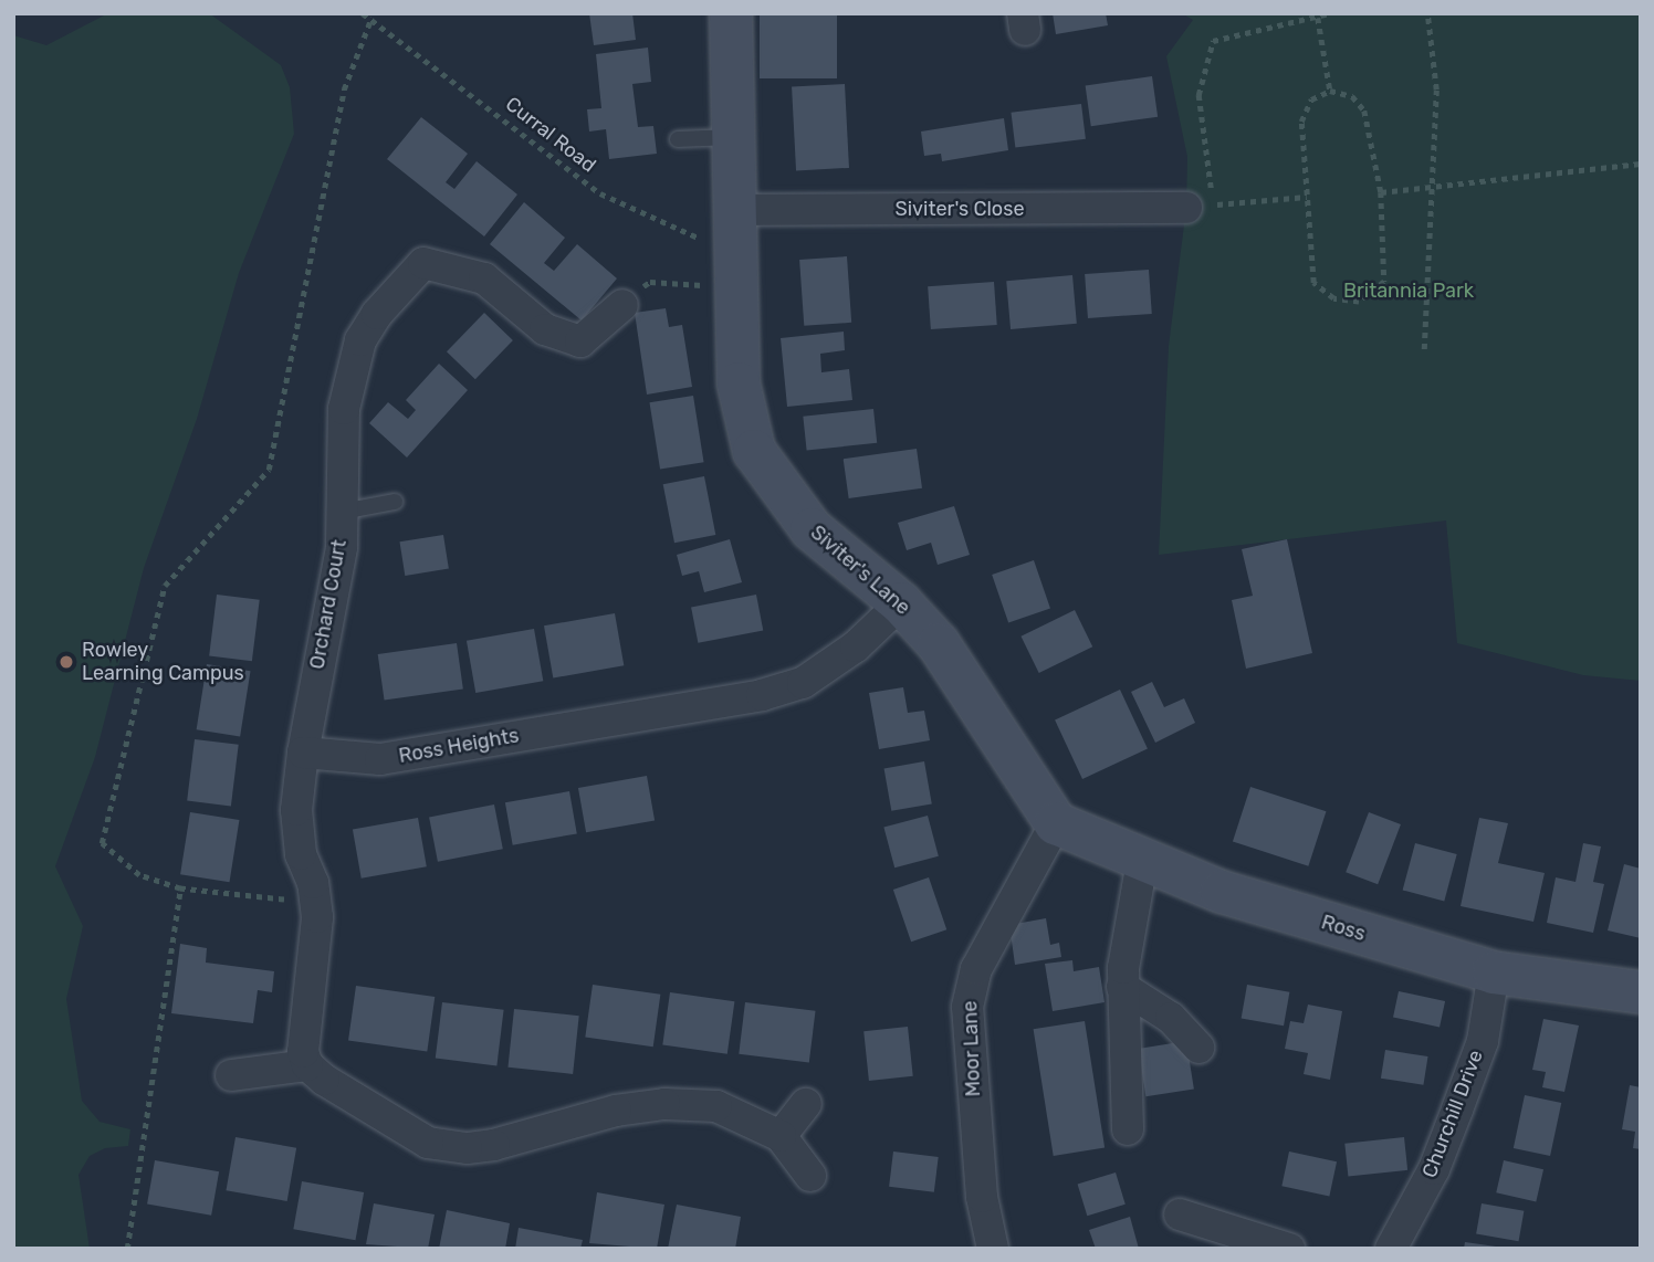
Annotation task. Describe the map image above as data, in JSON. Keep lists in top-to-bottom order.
{
  "streets": {
    "street": [
      "Siviter's Close",
      "Siviter's Lane",
      "Orchard Court",
      "Ross Heights",
      "Ross",
      "Moor Lane",
      "Churchill Drive"
    ],
    "path": ["Curral Road"]
  },
  "crossings": [
    ["Curral Road", "Siviter's Lane"],
    ["Siviter's Close", "Siviter's Lane"],
    ["Siviter's Lane", "Ross Heights"],
    ["Siviter's Lane", "Ross"],
    ["Siviter's Lane", "Moor Lane"],
    ["Orchard Court", "Ross Heights"],
    ["Ross", "Moor Lane"],
    ["Ross", "Churchill Drive"]
  ],
  "parks": ["Britannia Park"],
  "places": ["Rowley Learning Campus"]
}
